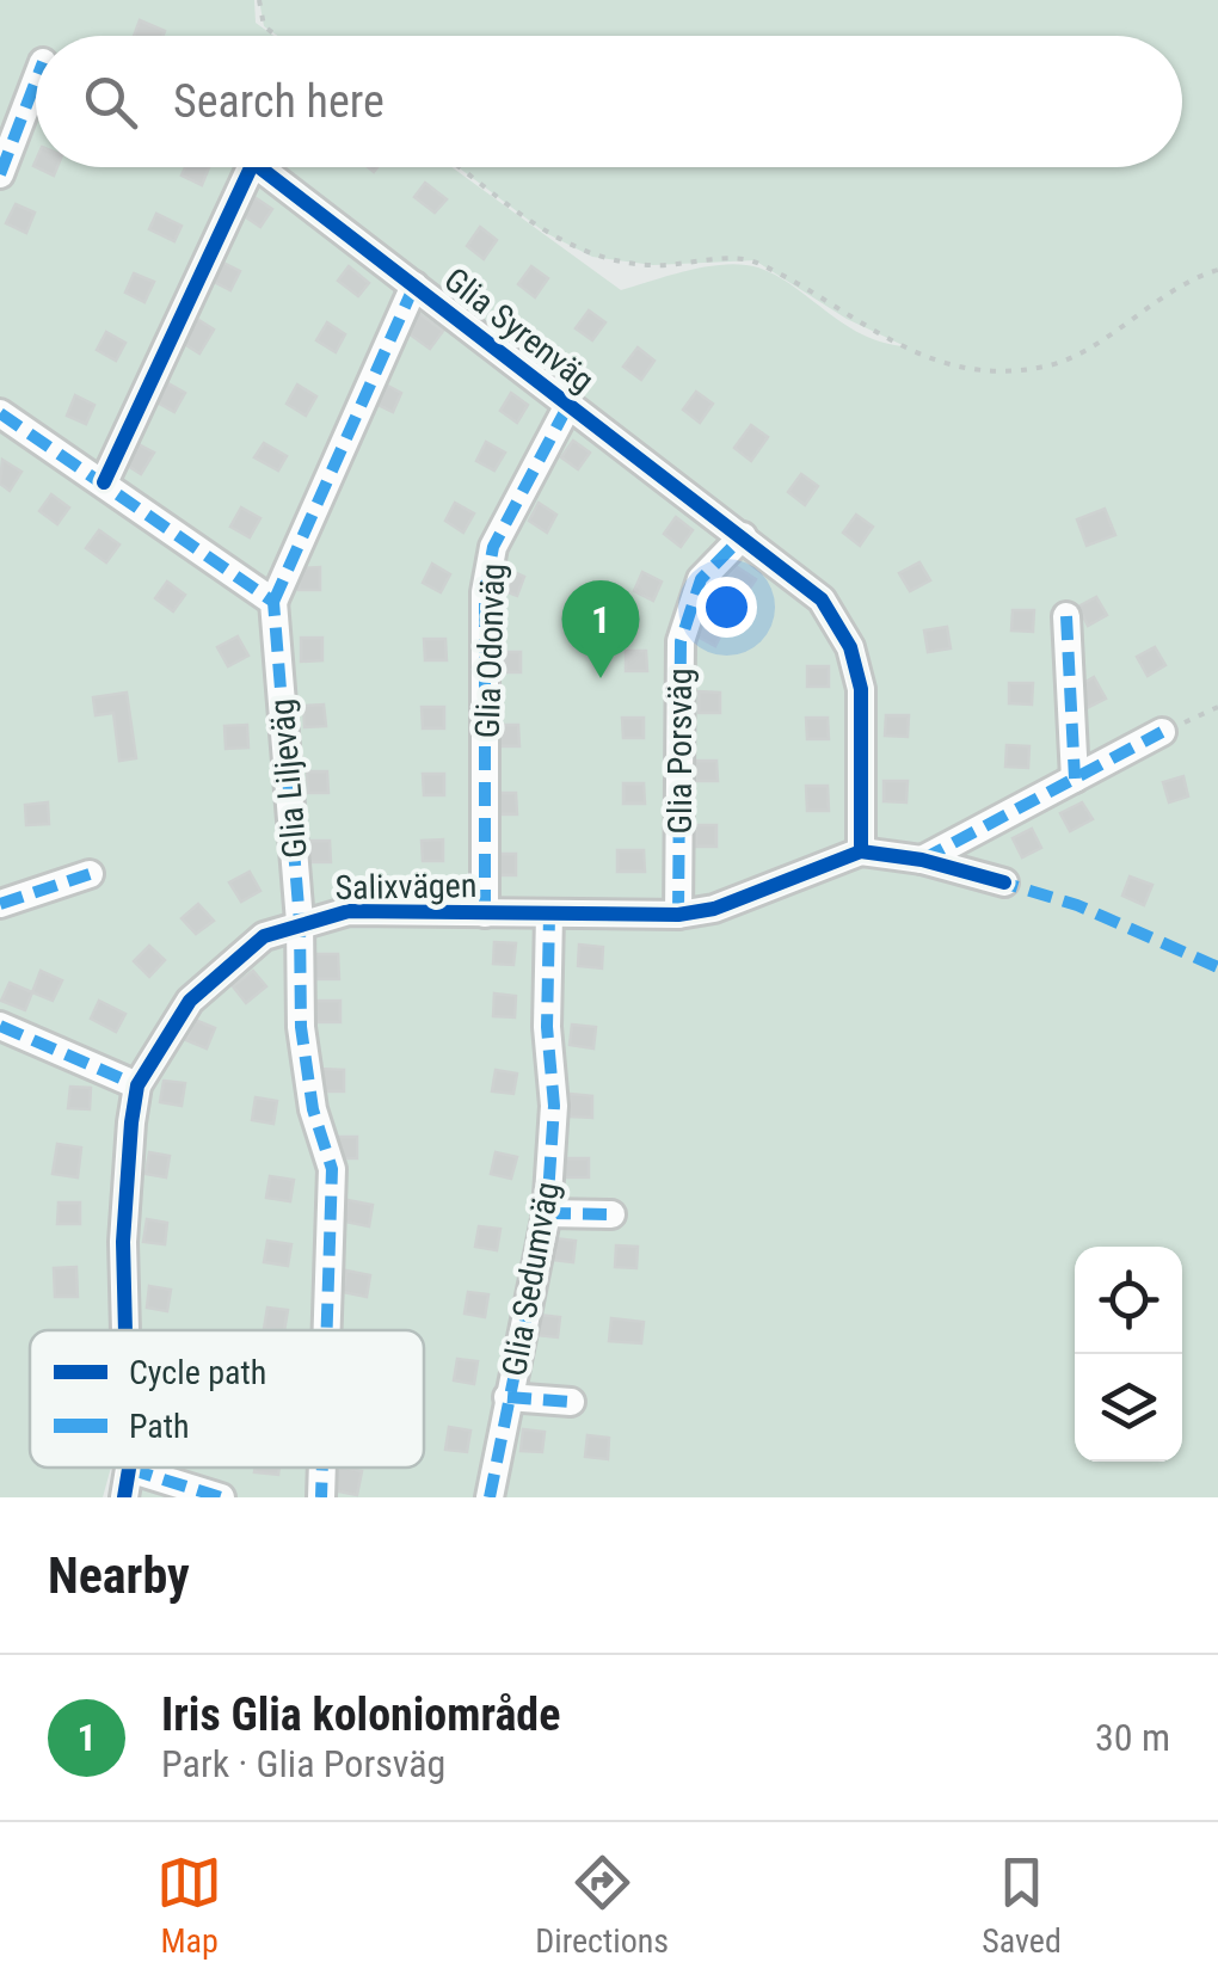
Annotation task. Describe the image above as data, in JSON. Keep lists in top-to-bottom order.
{
  "streets": {
    "street": [
      "Glia Syrenväg",
      "Glia Odonväg",
      "Glia Porsväg",
      "Glia Liljeväg",
      "Salixvägen",
      "Glia Sedumväg"
    ]
  },
  "crossings": [
    ["Glia Syrenväg", "Glia Odonväg"],
    ["Glia Syrenväg", "Glia Porsväg"],
    ["Glia Syrenväg", "Salixvägen"],
    ["Glia Odonväg", "Salixvägen"],
    ["Glia Porsväg", "Salixvägen"],
    ["Glia Liljeväg", "Salixvägen"],
    ["Salixvägen", "Glia Sedumväg"]
  ],
  "legend": ["Cycle path", "Path"],
  "page": {
    "search": "Search here",
    "pins": "1",
    "heading": "Nearby",
    "list": [
      {
        "mark": "1",
        "name": "Iris Glia koloniområde",
        "note": "Park · Glia Porsväg",
        "value": "30 m"
      }
    ],
    "nav": ["Map", "Directions", "Saved"]
  }
}
